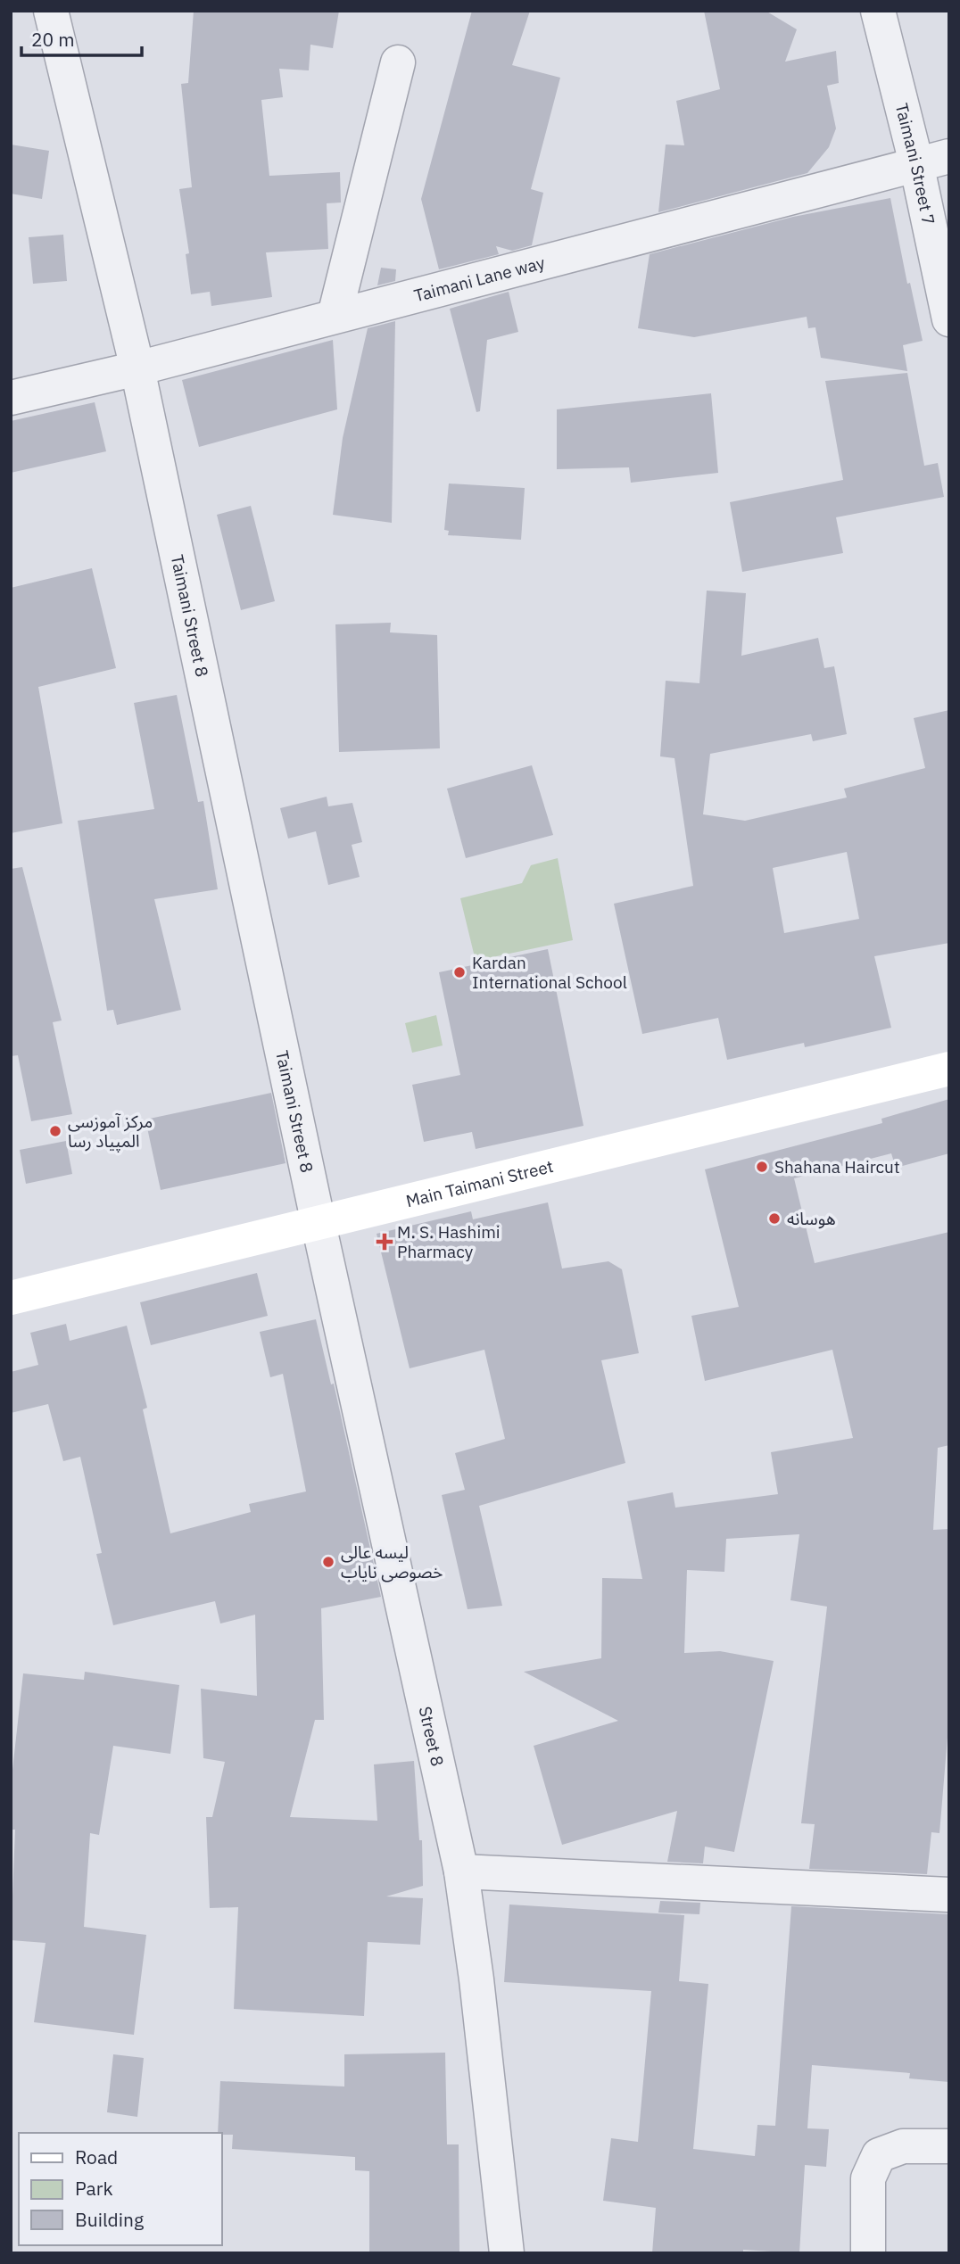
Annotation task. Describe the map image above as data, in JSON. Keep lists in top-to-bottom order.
{
  "streets": {
    "main road": ["Main Taimani Street"],
    "street": [
      "Taimani Street 7",
      "Taimani Lane way",
      "Taimani Street 8",
      "Street 8"
    ]
  },
  "crossings": [
    ["Taimani Street 7", "Taimani Lane way"],
    ["Taimani Lane way", "Taimani Street 8"],
    ["Taimani Street 8", "Main Taimani Street"],
    ["Taimani Street 8", "Street 8"],
    ["Main Taimani Street", "Street 8"]
  ],
  "places": {
    "other": [
      "Kardan International School",
      "مرکز آموزسی المپیاد رسا",
      "Shahana Haircut",
      "هوسانه",
      "لیسه عالی خصوصی نایاب"
    ],
    "health": ["M. S. Hashimi Pharmacy"]
  },
  "legend": ["Road", "Park", "Building"],
  "scale_bar": "20 m"
}
